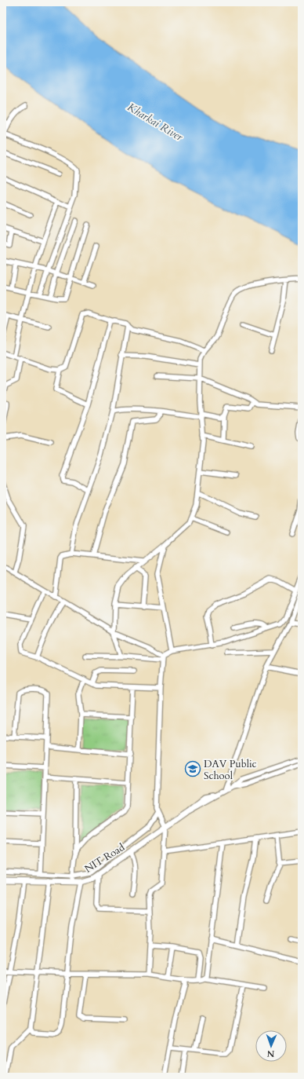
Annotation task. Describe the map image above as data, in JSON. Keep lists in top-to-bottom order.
{
  "streets": {
    "main road": ["NIT Road"]
  },
  "water": ["Kharkai River"],
  "places": {
    "school or university": ["DAV Public School"]
  },
  "north": "bottom"
}
